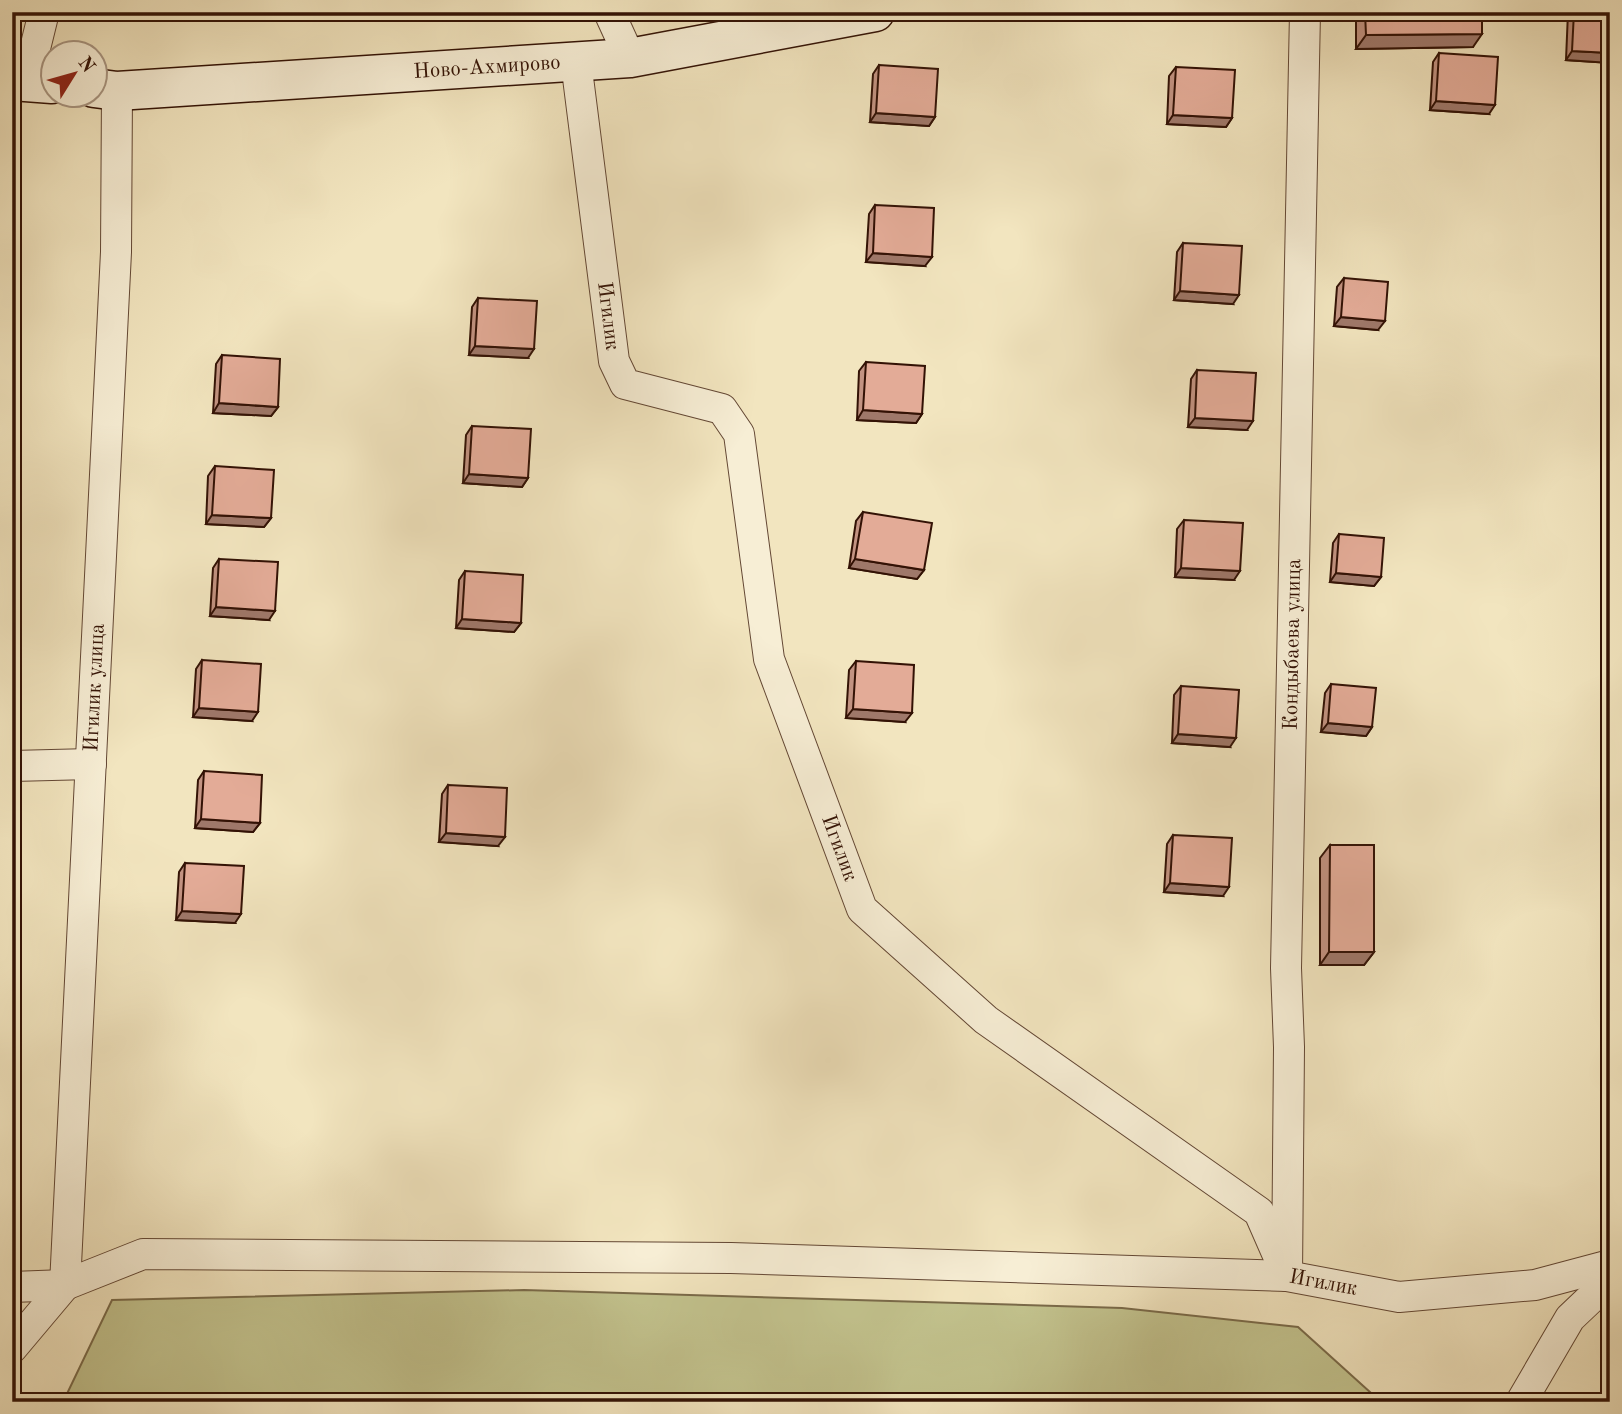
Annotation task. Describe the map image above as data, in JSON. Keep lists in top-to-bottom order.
{
  "streets": {
    "street": [
      "Ново-Ахмирово",
      "Игилик",
      "Кондыбаева улица",
      "Игилик улица"
    ]
  },
  "crossings": [
    ["Ново-Ахмирово", "Игилик"],
    ["Игилик", "Кондыбаева улица"]
  ],
  "north": "top right"
}
